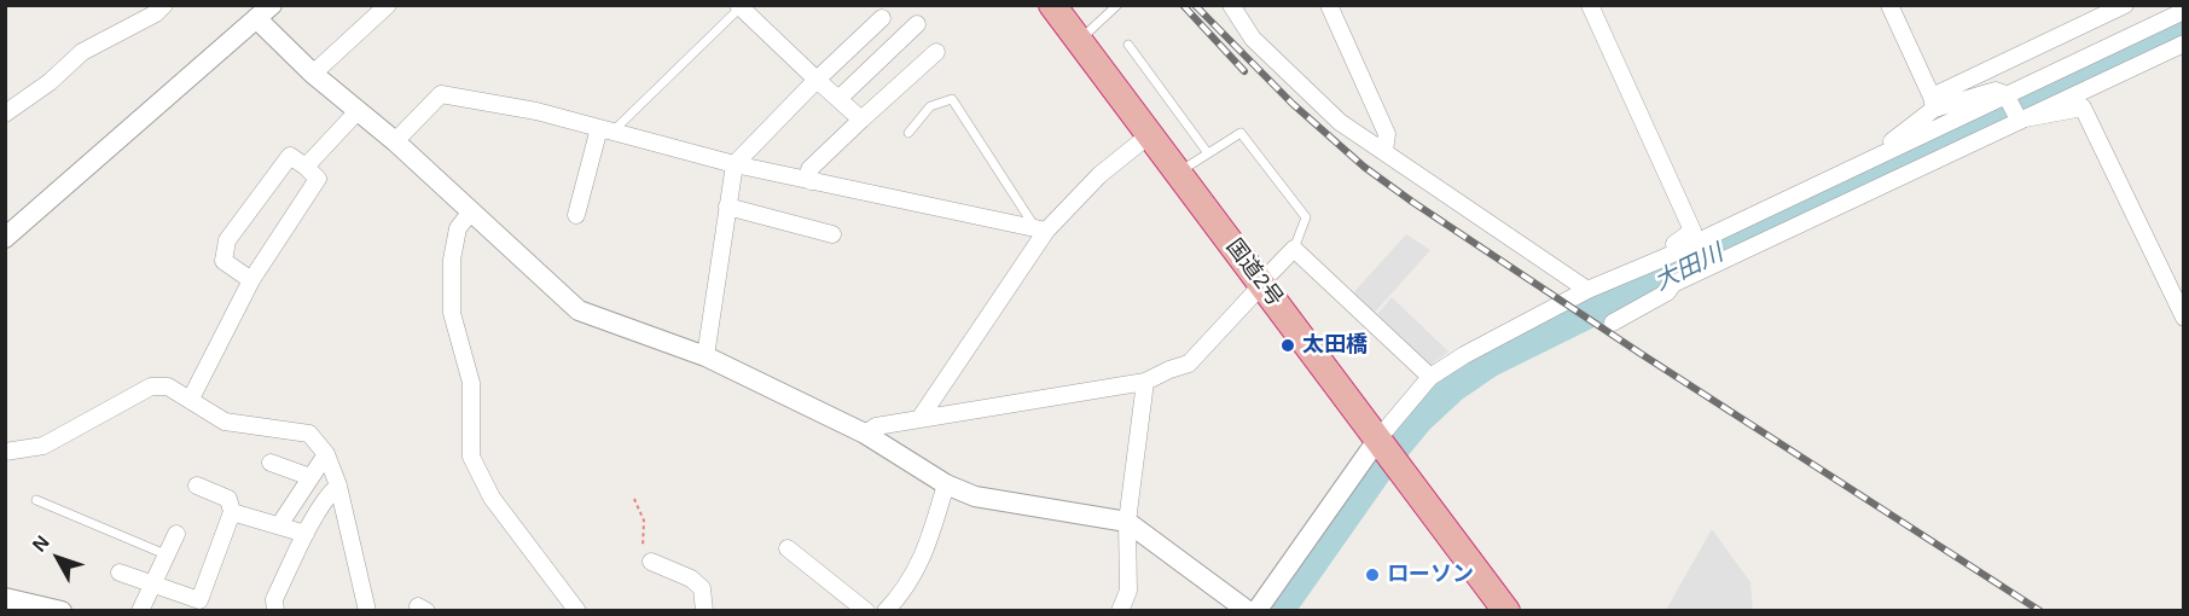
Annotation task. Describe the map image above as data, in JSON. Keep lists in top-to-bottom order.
{
  "streets": {
    "highway": ["国道2号"]
  },
  "water": ["大田川"],
  "places": ["太田橋", "ローソン"],
  "north": "top left"
}
